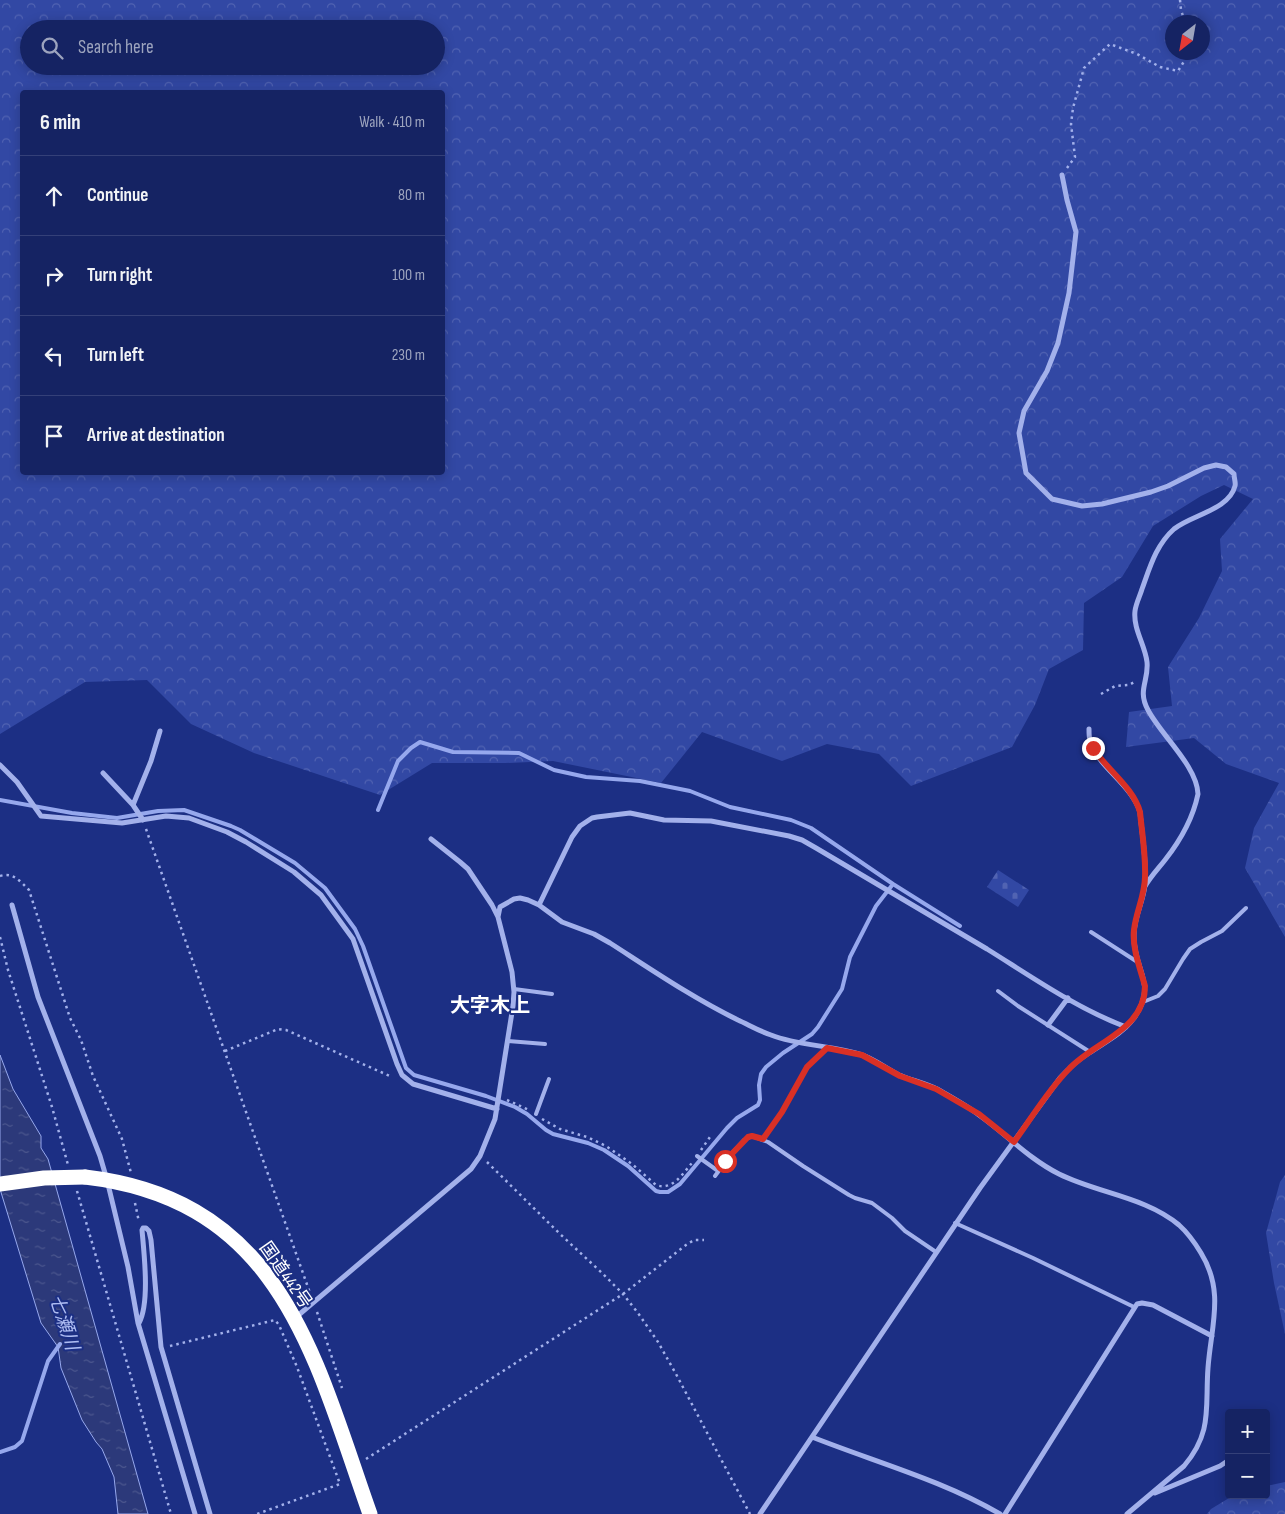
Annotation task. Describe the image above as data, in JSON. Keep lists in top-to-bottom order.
{
  "streets": {
    "highway": ["国道442号"]
  },
  "districts": ["大字木上"],
  "water": ["七瀬川"],
  "north": "bottom left",
  "page": {
    "search": "Search here",
    "heading": ["6 min", "Walk · 410 m"],
    "list": [
      ["Continue", "80 m"],
      ["Turn right", "100 m"],
      ["Turn left", "230 m"],
      "Arrive at destination"
    ],
    "map_buttons": ["+", "−"]
  }
}
